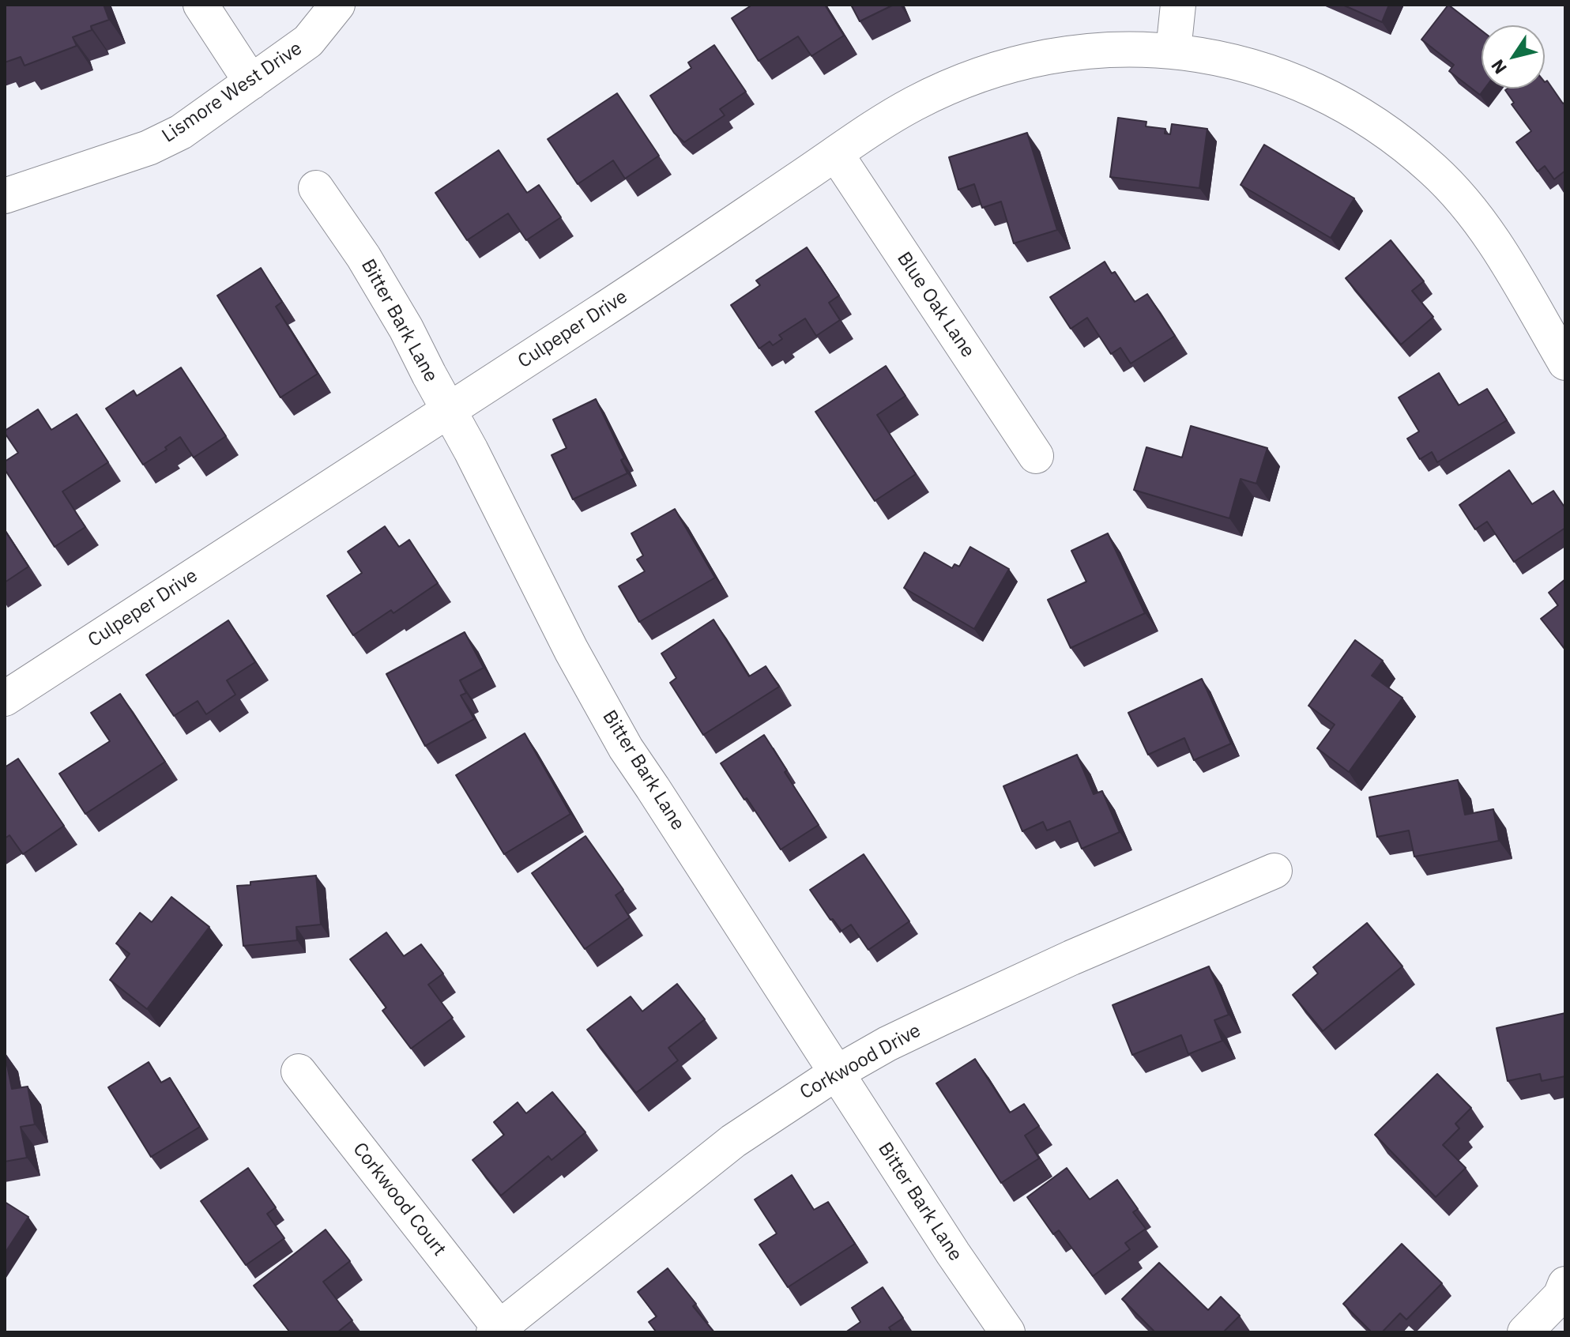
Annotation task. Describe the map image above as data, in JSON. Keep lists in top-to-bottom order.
{
  "streets": {
    "street": [
      "Lismore West Drive",
      "Blue Oak Lane",
      "Bitter Bark Lane",
      "Culpeper Drive",
      "Corkwood Drive",
      "Corkwood Court"
    ]
  },
  "crossings": [
    ["Blue Oak Lane", "Culpeper Drive"],
    ["Bitter Bark Lane", "Culpeper Drive"],
    ["Bitter Bark Lane", "Corkwood Drive"],
    ["Corkwood Drive", "Corkwood Court"]
  ],
  "north": "bottom left"
}
